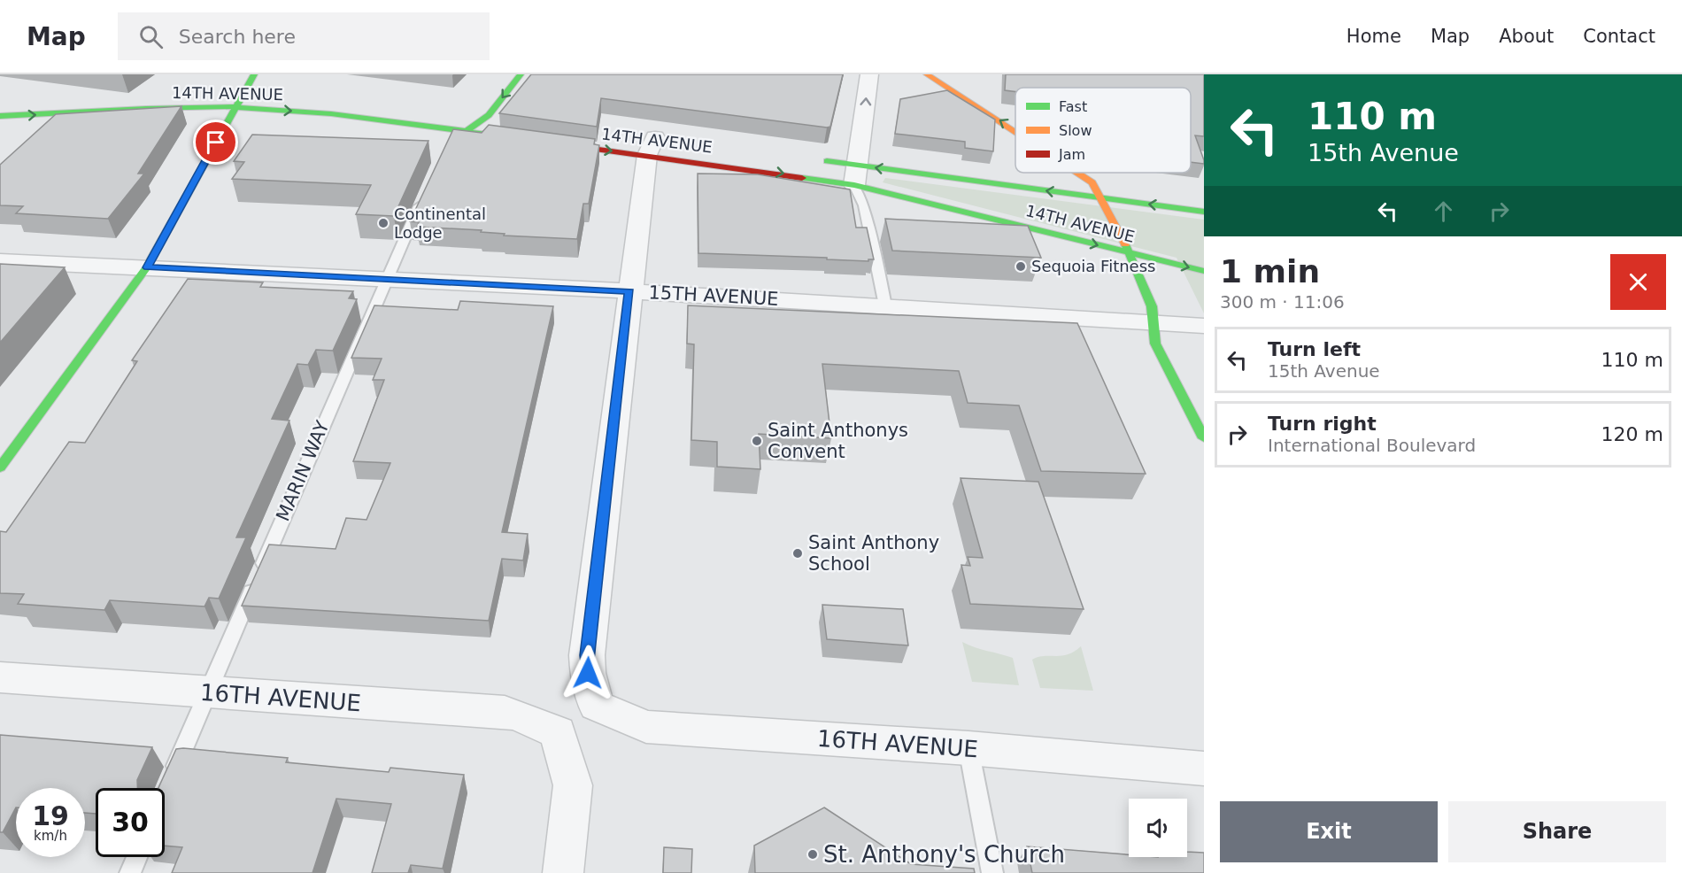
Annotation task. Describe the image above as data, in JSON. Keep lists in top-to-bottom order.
{
  "streets": {
    "main road": ["14TH AVENUE"],
    "street": ["15TH AVENUE", "16TH AVENUE"],
    "lane": ["MARIN WAY"]
  },
  "crossings": [
    ["15TH AVENUE", "MARIN WAY"],
    ["15TH AVENUE", "16TH AVENUE"],
    ["MARIN WAY", "16TH AVENUE"]
  ],
  "places": [
    "Continental Lodge",
    "Sequoia Fitness",
    "Saint Anthonys Convent",
    "Saint Anthony School",
    "St. Anthony's Church"
  ],
  "legend": ["Fast", "Slow", "Jam"],
  "page": {
    "header": "Map",
    "search": "Search here",
    "nav": [
      "Home",
      "Map",
      "About",
      "Contact"
    ],
    "turn": ["110 m", "15th Avenue"],
    "heading": ["1 min", "300 m · 11:06"],
    "list": [
      {
        "name": "Turn left",
        "note": "15th Avenue",
        "value": "110 m"
      },
      {
        "name": "Turn right",
        "note": "International Boulevard",
        "value": "120 m"
      }
    ],
    "speed": "19 km/h",
    "limit": "30",
    "buttons": ["Exit", "Share"]
  }
}
